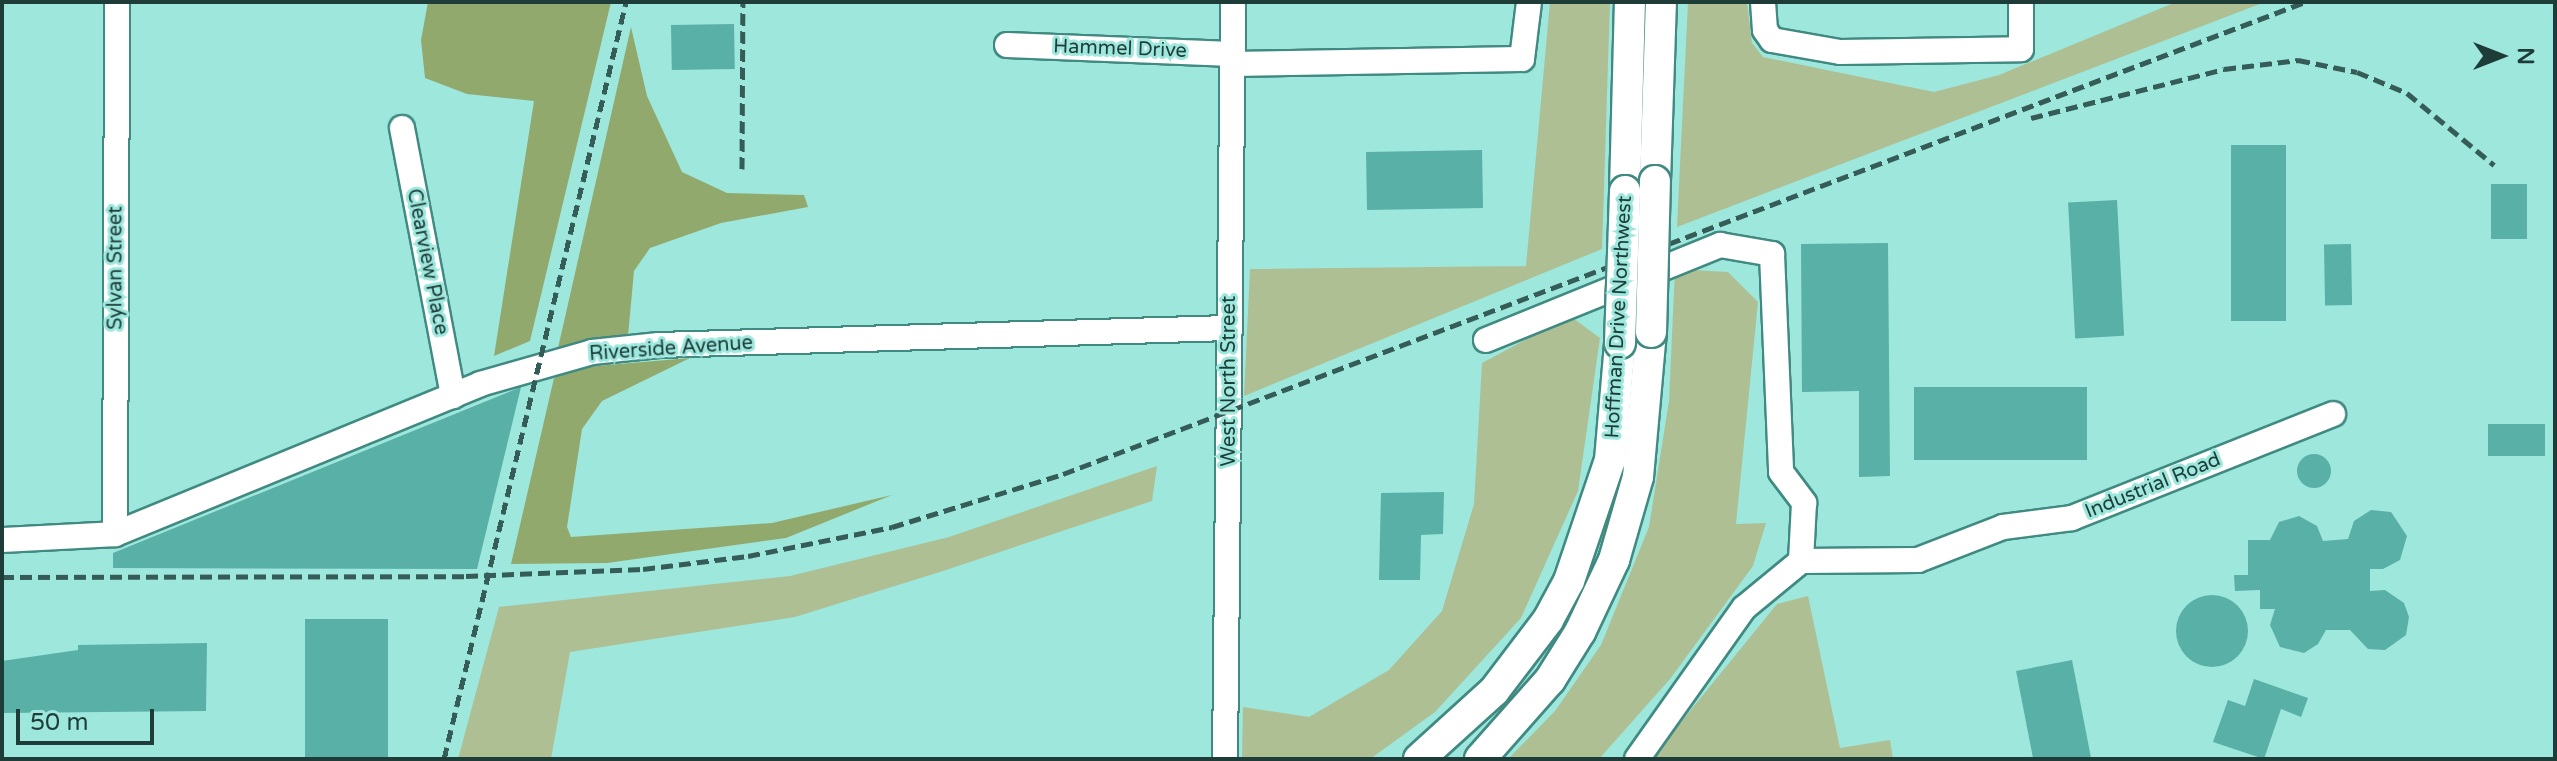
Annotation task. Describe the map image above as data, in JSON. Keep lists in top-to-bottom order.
{
  "streets": {
    "main road": ["Hoffman Drive Northwest"],
    "street": [
      "Hammel Drive",
      "Clearview Place",
      "Sylvan Street",
      "Riverside Avenue",
      "West North Street",
      "Industrial Road"
    ]
  },
  "crossings": [
    ["Hammel Drive", "West North Street"],
    ["Clearview Place", "Riverside Avenue"],
    ["Sylvan Street", "Riverside Avenue"],
    ["Riverside Avenue", "West North Street"]
  ],
  "scale_bar": "50 m",
  "north": "right"
}
